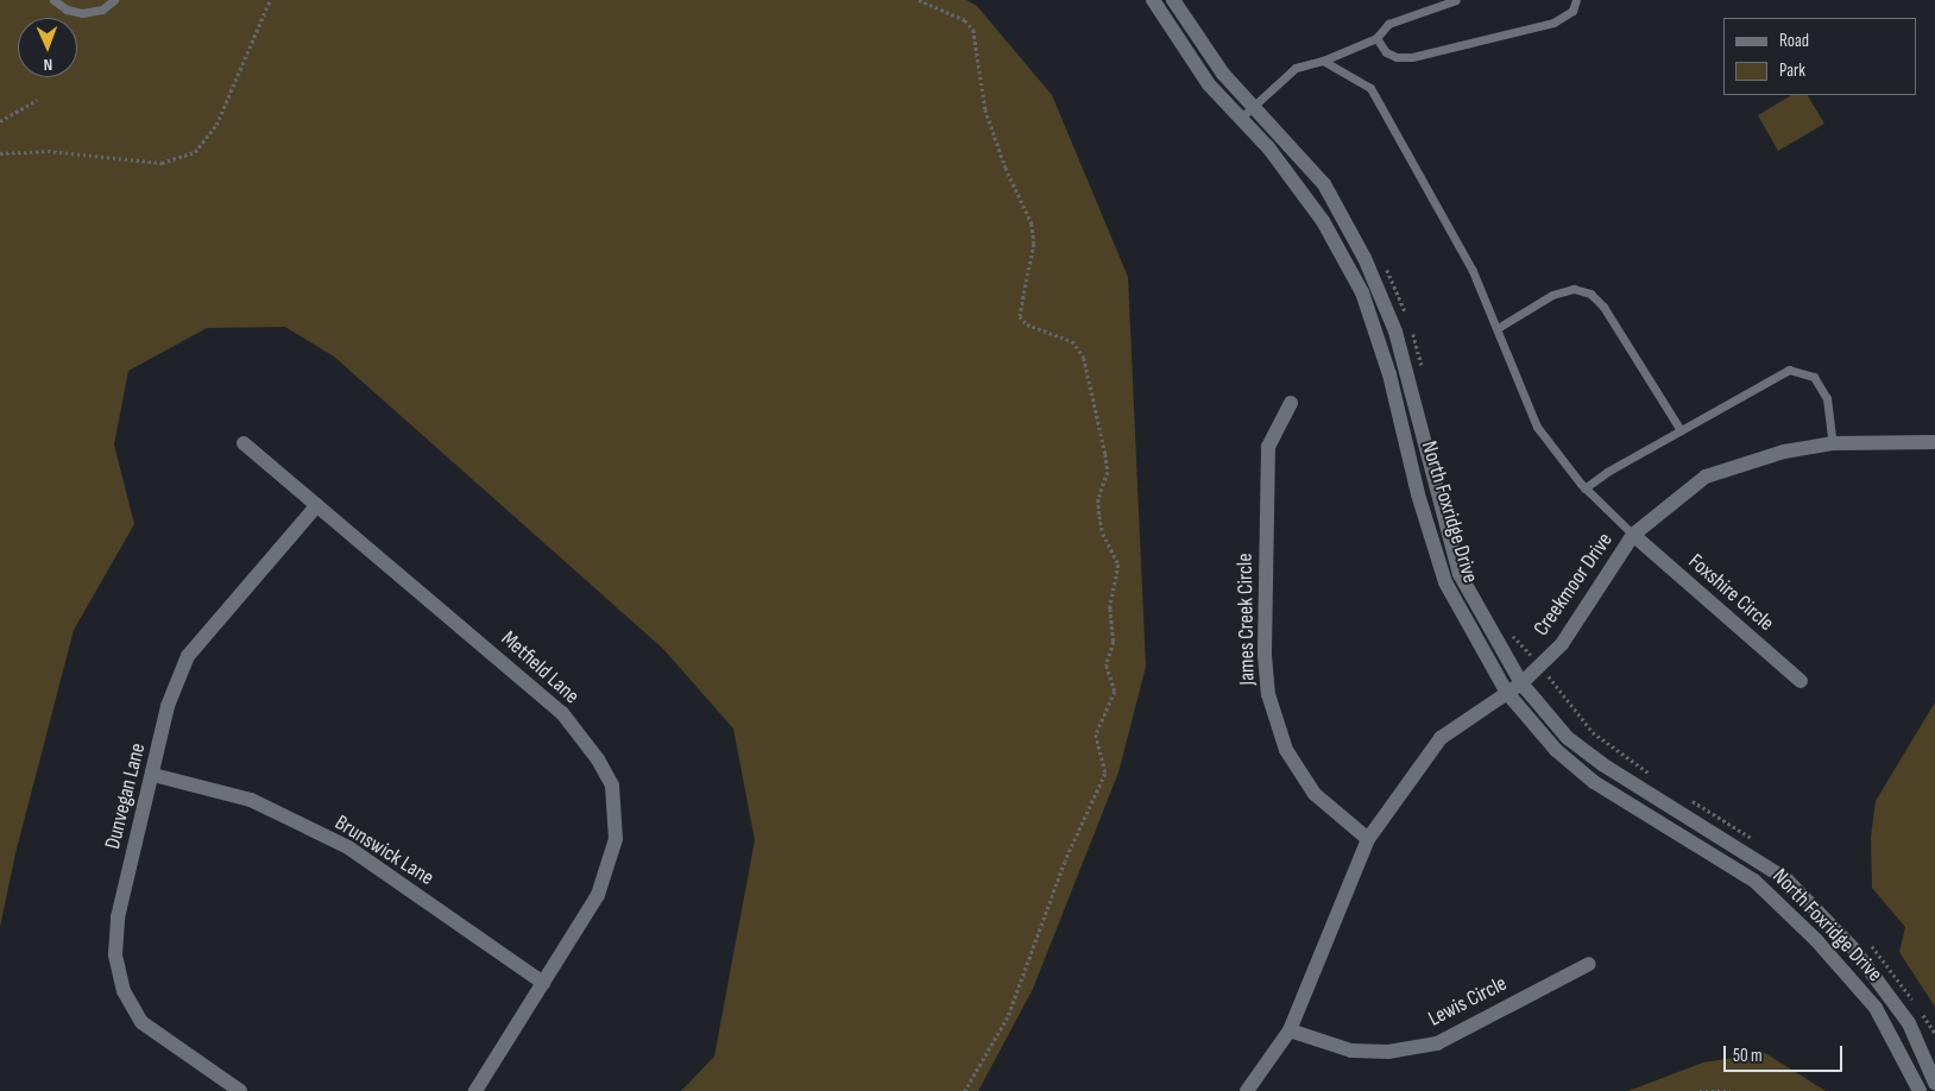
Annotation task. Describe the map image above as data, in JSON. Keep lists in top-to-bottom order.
{
  "streets": {
    "street": [
      "North Foxridge Drive",
      "Creekmoor Drive",
      "Foxshire Circle",
      "James Creek Circle",
      "Metfield Lane",
      "Dunvegan Lane",
      "Brunswick Lane",
      "Lewis Circle"
    ]
  },
  "crossings": [
    ["North Foxridge Drive", "Creekmoor Drive"],
    ["Creekmoor Drive", "Foxshire Circle"],
    ["Creekmoor Drive", "James Creek Circle"],
    ["Creekmoor Drive", "Lewis Circle"],
    ["Metfield Lane", "Dunvegan Lane"],
    ["Metfield Lane", "Brunswick Lane"],
    ["Dunvegan Lane", "Brunswick Lane"]
  ],
  "legend": ["Road", "Park"],
  "scale_bar": "50 m",
  "north": "bottom"
}
